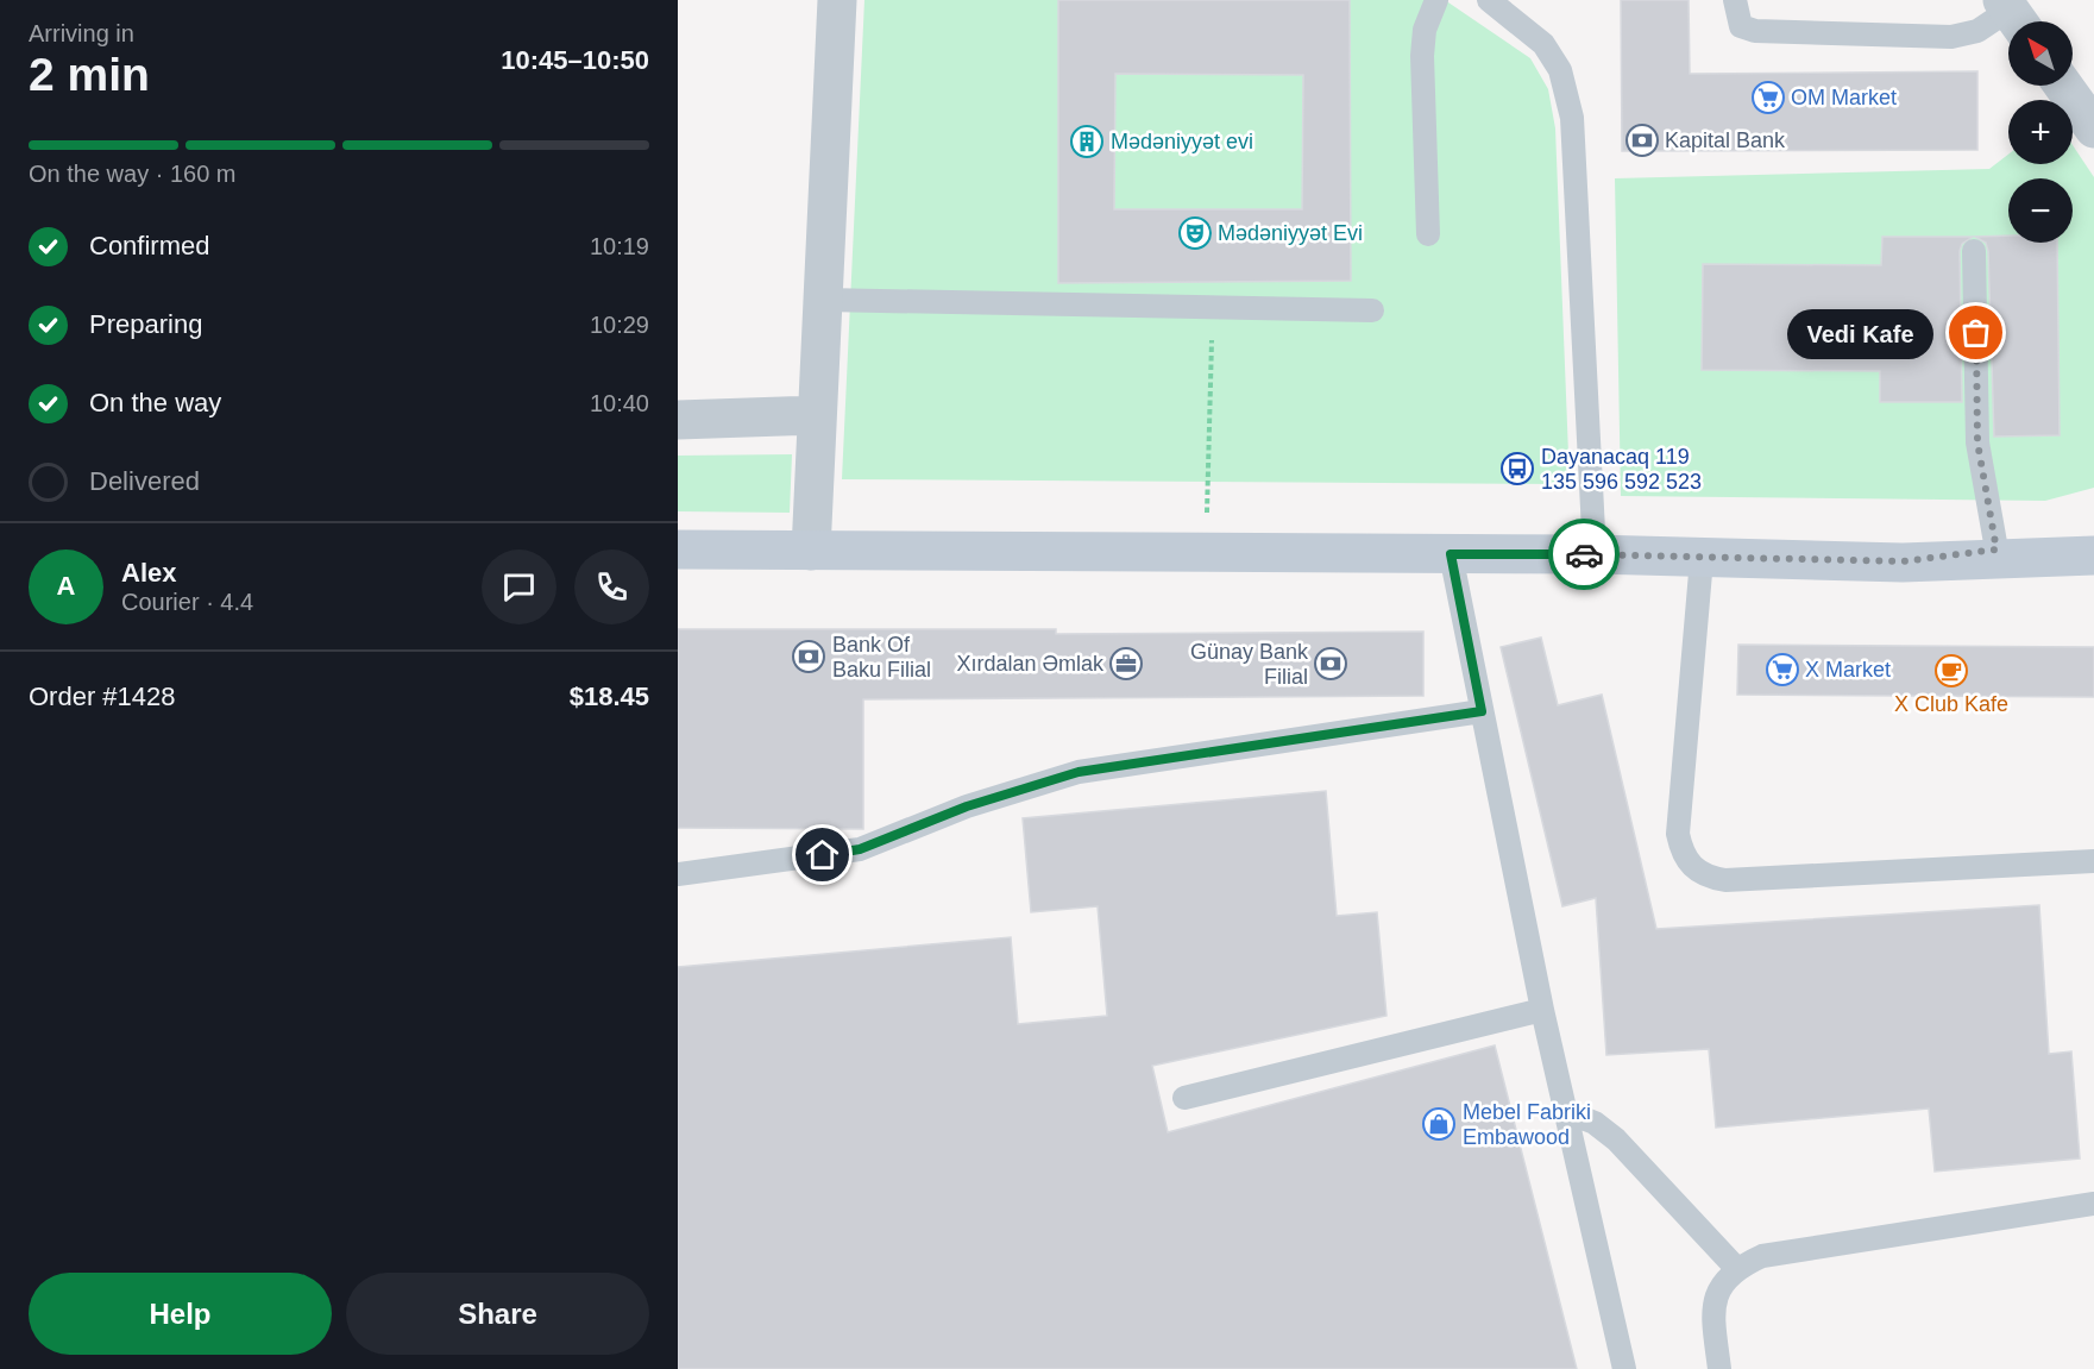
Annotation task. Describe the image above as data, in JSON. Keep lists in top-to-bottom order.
{
  "places": {
    "supermarket": ["OM Market", "X Market"],
    "bank": ["Kapital Bank", "Bank Of Baku Filial", "Günay Bank Filial"],
    "building": ["Mədəniyyət evi"],
    "theatre": ["Mədəniyyət Evi"],
    "other": ["Vedi Kafe"],
    "bus stop": ["Dayanacaq 119 135 596 592 523"],
    "office": ["Xırdalan Əmlak"],
    "cafe": ["X Club Kafe"],
    "shop": ["Mebel Fabriki Embawood"]
  },
  "north": "top left",
  "page": {
    "heading": ["2 min", "Arriving in", "10:45–10:50"],
    "panel": [
      "Alex",
      "Courier · 4.4",
      "Order #1428",
      "$18.45"
    ],
    "map_buttons": ["+", "−"],
    "bar": "On the way · 160 m",
    "list": [
      ["Confirmed", "10:19"],
      ["Preparing", "10:29"],
      ["On the way", "10:40"],
      "Delivered"
    ],
    "bubble": "Vedi Kafe",
    "round": "A",
    "buttons": ["Help", "Share"]
  }
}
